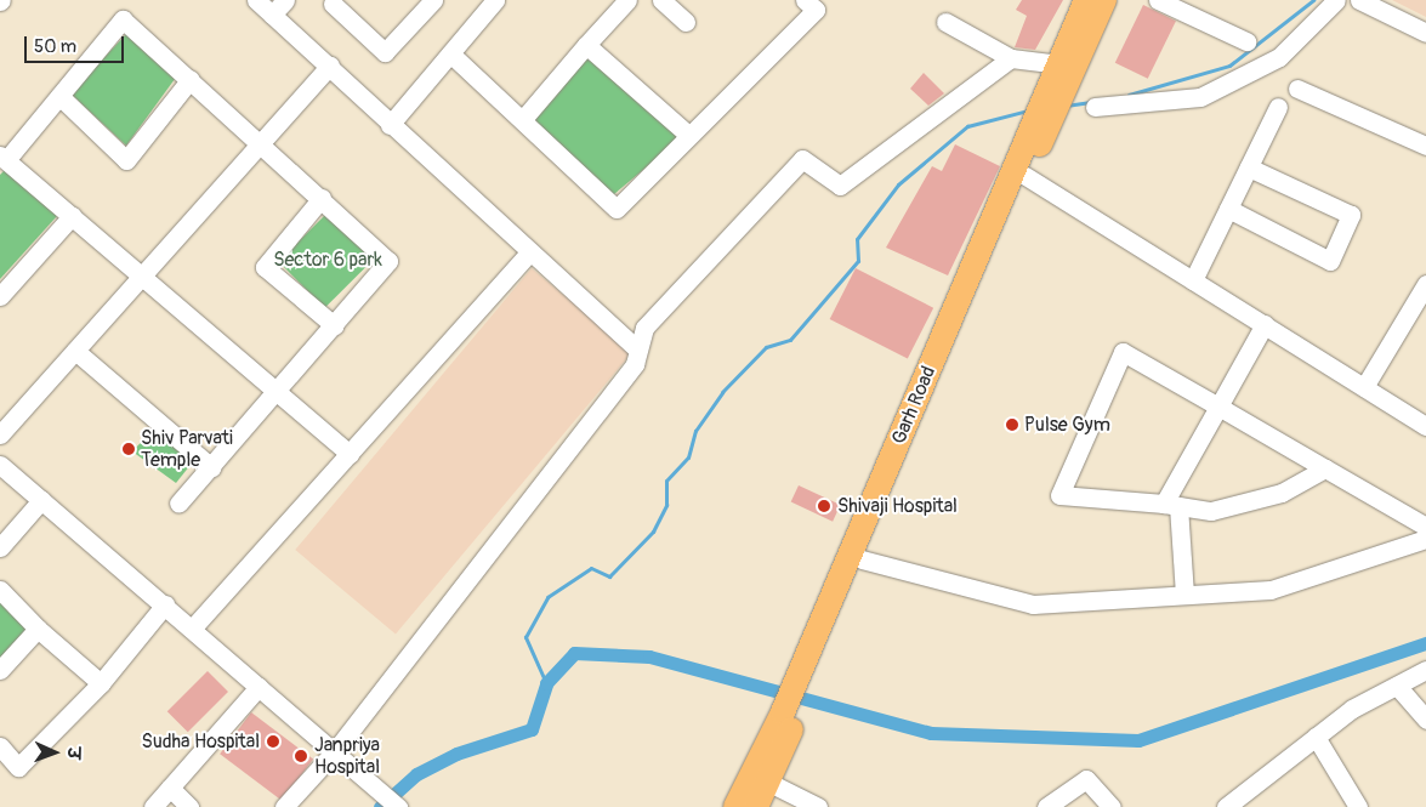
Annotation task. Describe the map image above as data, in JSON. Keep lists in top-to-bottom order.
{
  "streets": {
    "main road": ["Garh Road"]
  },
  "parks": ["Sector 6 park"],
  "places": [
    "Pulse Gym",
    "Shiv Parvati Temple",
    "Shivaji Hospital",
    "Sudha Hospital",
    "Janpriya Hospital"
  ],
  "scale_bar": "50 m",
  "north": "right"
}
